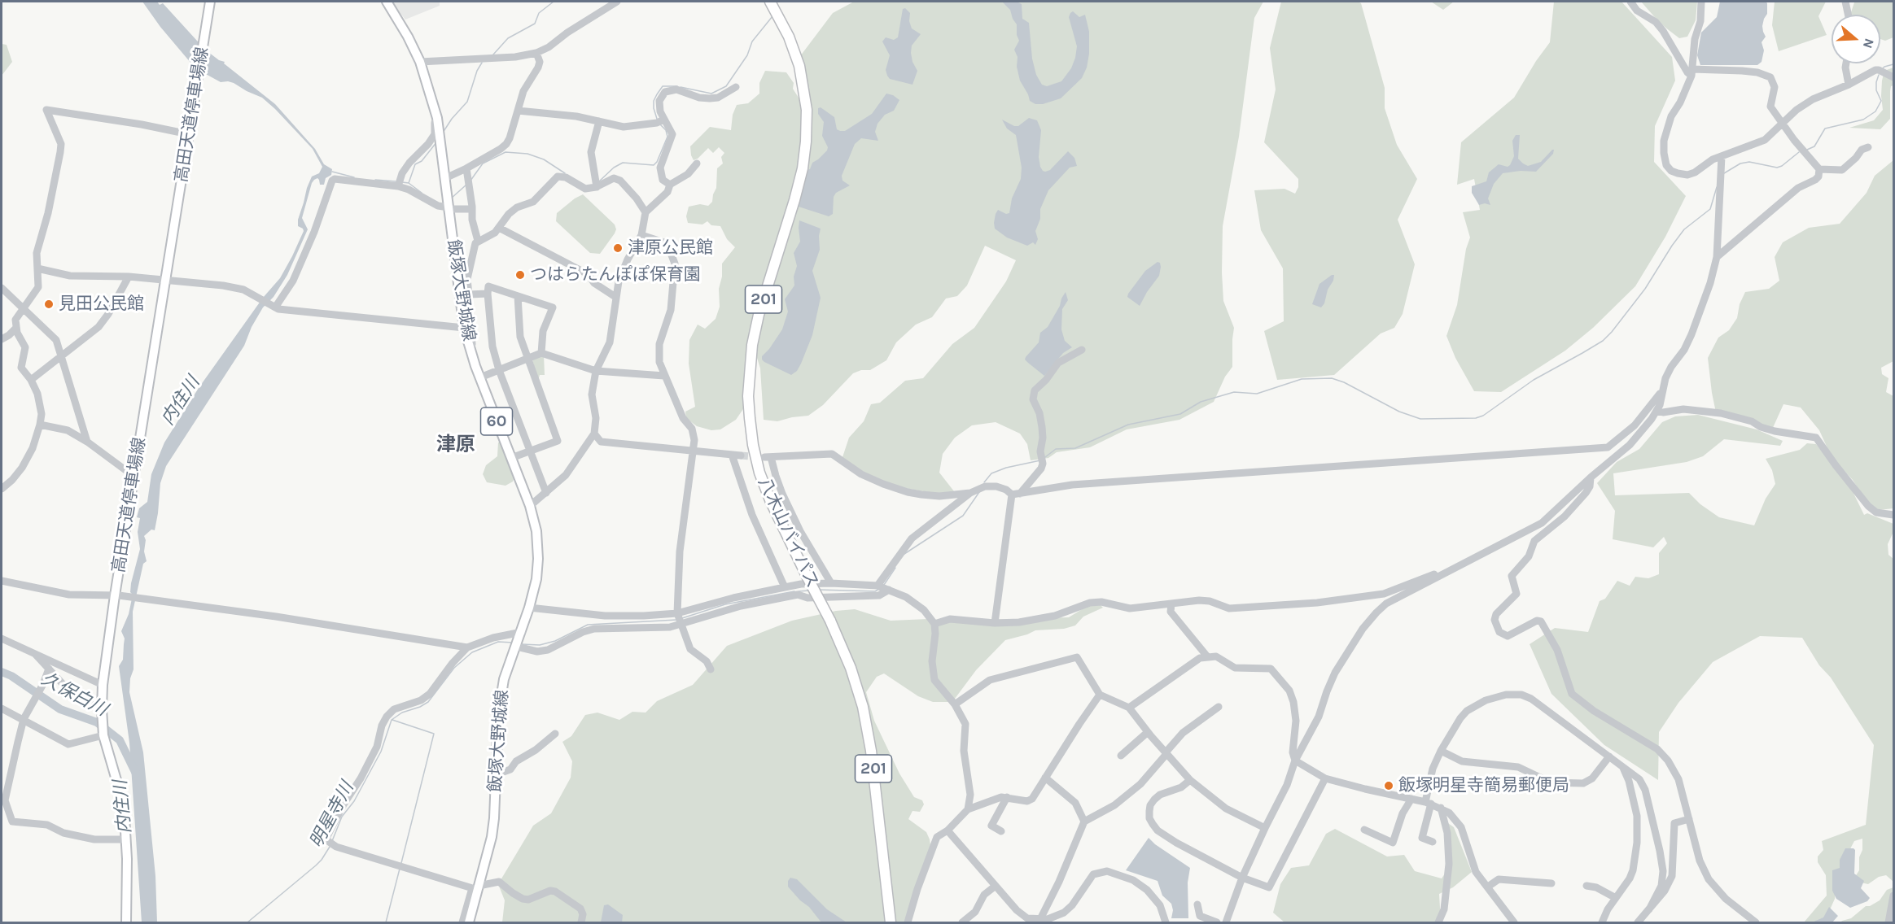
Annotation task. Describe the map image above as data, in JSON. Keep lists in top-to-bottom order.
{
  "streets": {
    "highway": ["201", "八木山バイパス"],
    "main road": ["高田天道停車場線", "飯塚大野城線", "60"]
  },
  "districts": ["津原"],
  "water": ["内住川", "久保白川", "明星寺川"],
  "places": [
    "津原公民館",
    "つはらたんぽぽ保育園",
    "見田公民館",
    "飯塚明星寺簡易郵便局"
  ],
  "north": "right"
}
